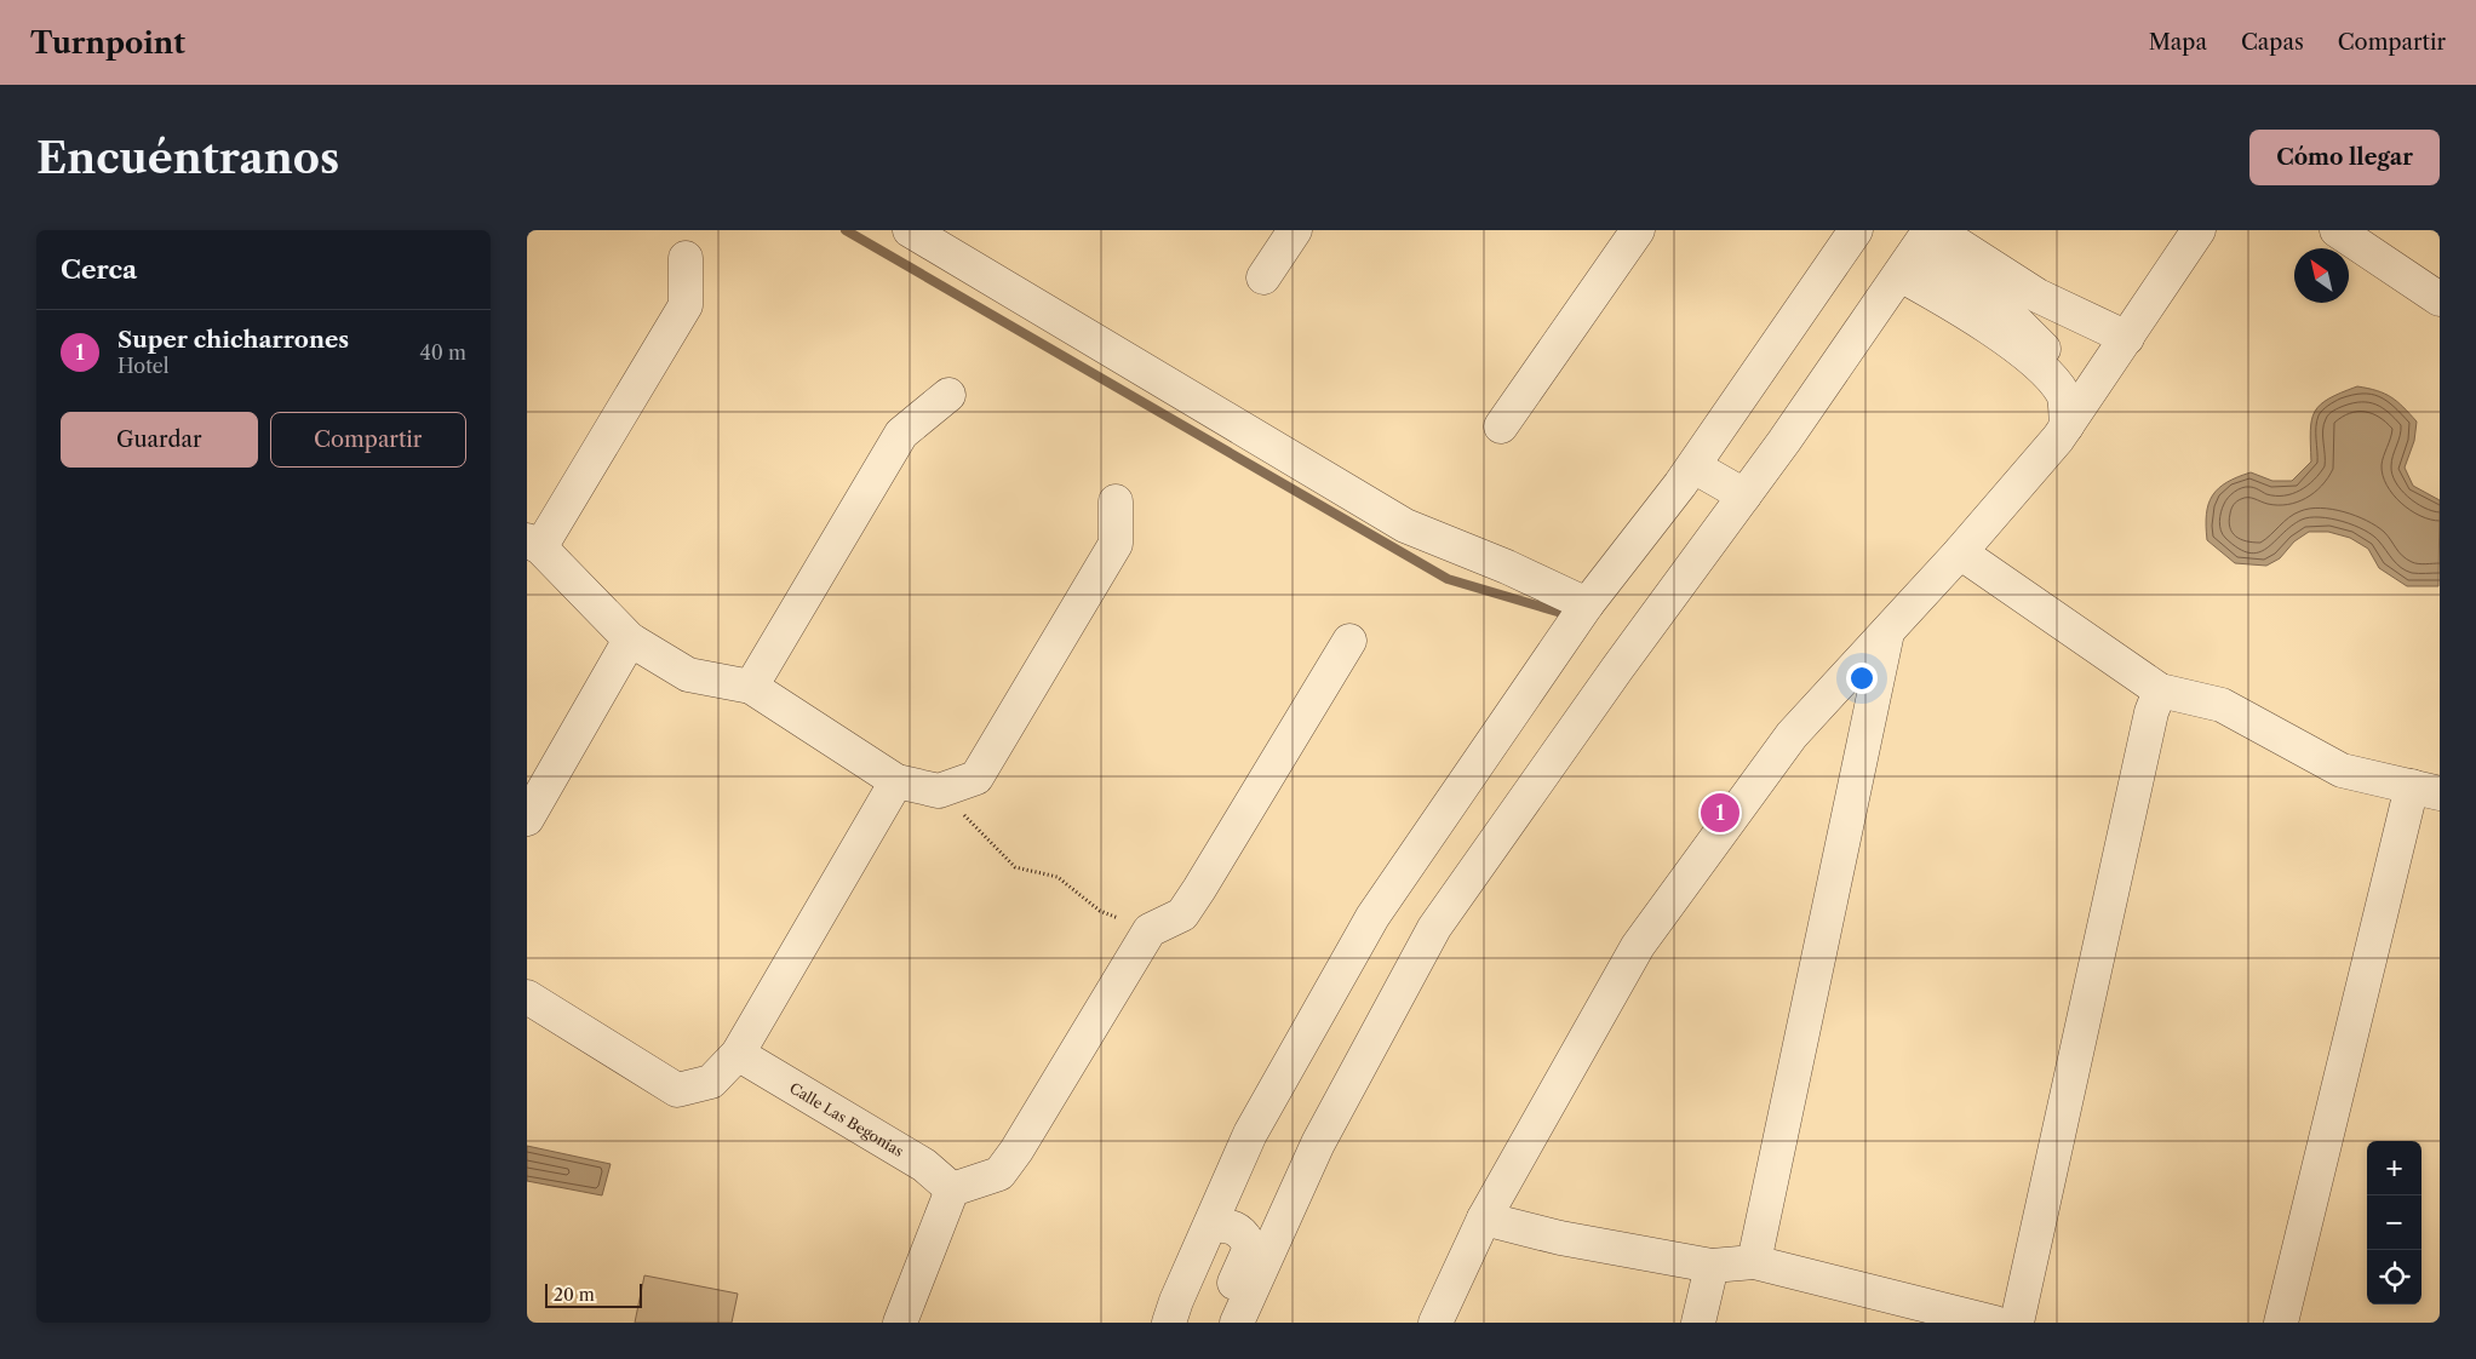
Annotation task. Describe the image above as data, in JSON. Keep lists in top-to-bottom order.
{
  "streets": {
    "street": ["Calle Las Begonias"]
  },
  "scale_bar": "20 m",
  "north": "top left",
  "page": {
    "header": "Turnpoint",
    "nav": ["Mapa", "Capas", "Compartir"],
    "buttons": [
      "Cómo llegar",
      ["Guardar", "Compartir"]
    ],
    "title": "Encuéntranos",
    "heading": "Cerca",
    "list": [
      {
        "mark": "1",
        "name": "Super chicharrones",
        "note": "Hotel",
        "value": "40 m"
      }
    ],
    "pins": "1",
    "map_buttons": ["+", "−"],
    "scale": "20 m"
  }
}
